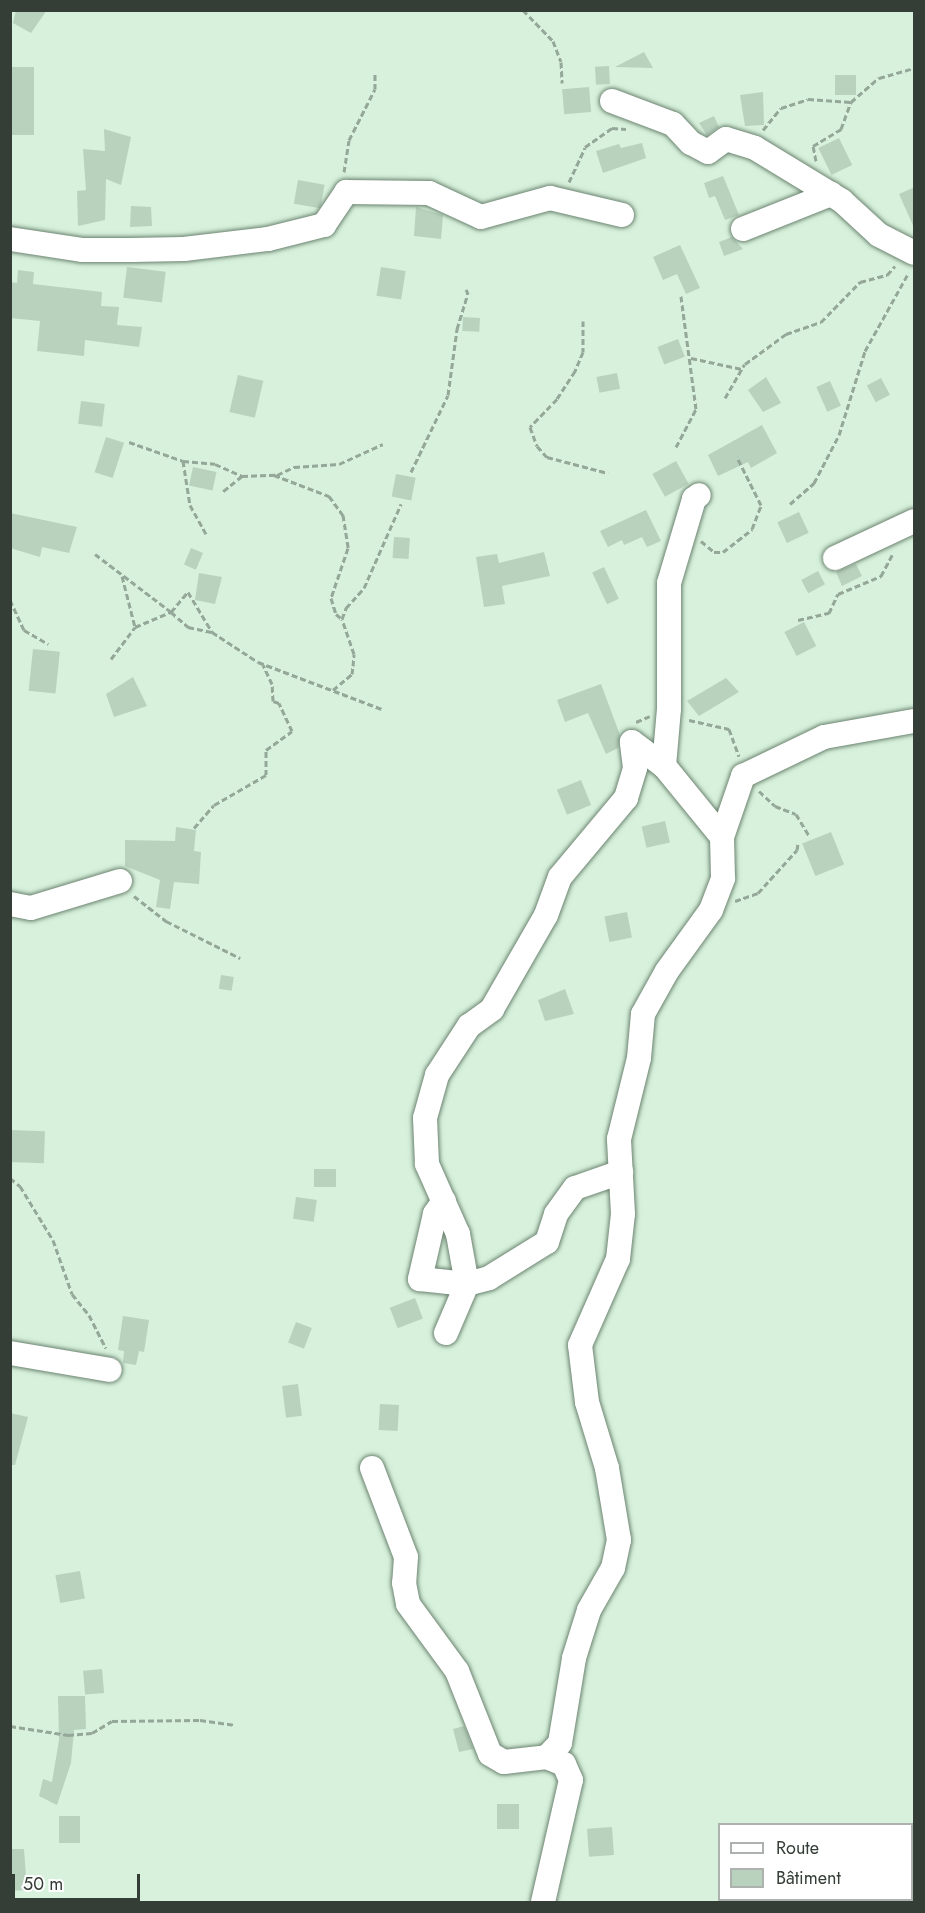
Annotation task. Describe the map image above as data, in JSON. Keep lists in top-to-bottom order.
{
  "legend": ["Route", "Bâtiment"],
  "scale_bar": "50 m"
}
